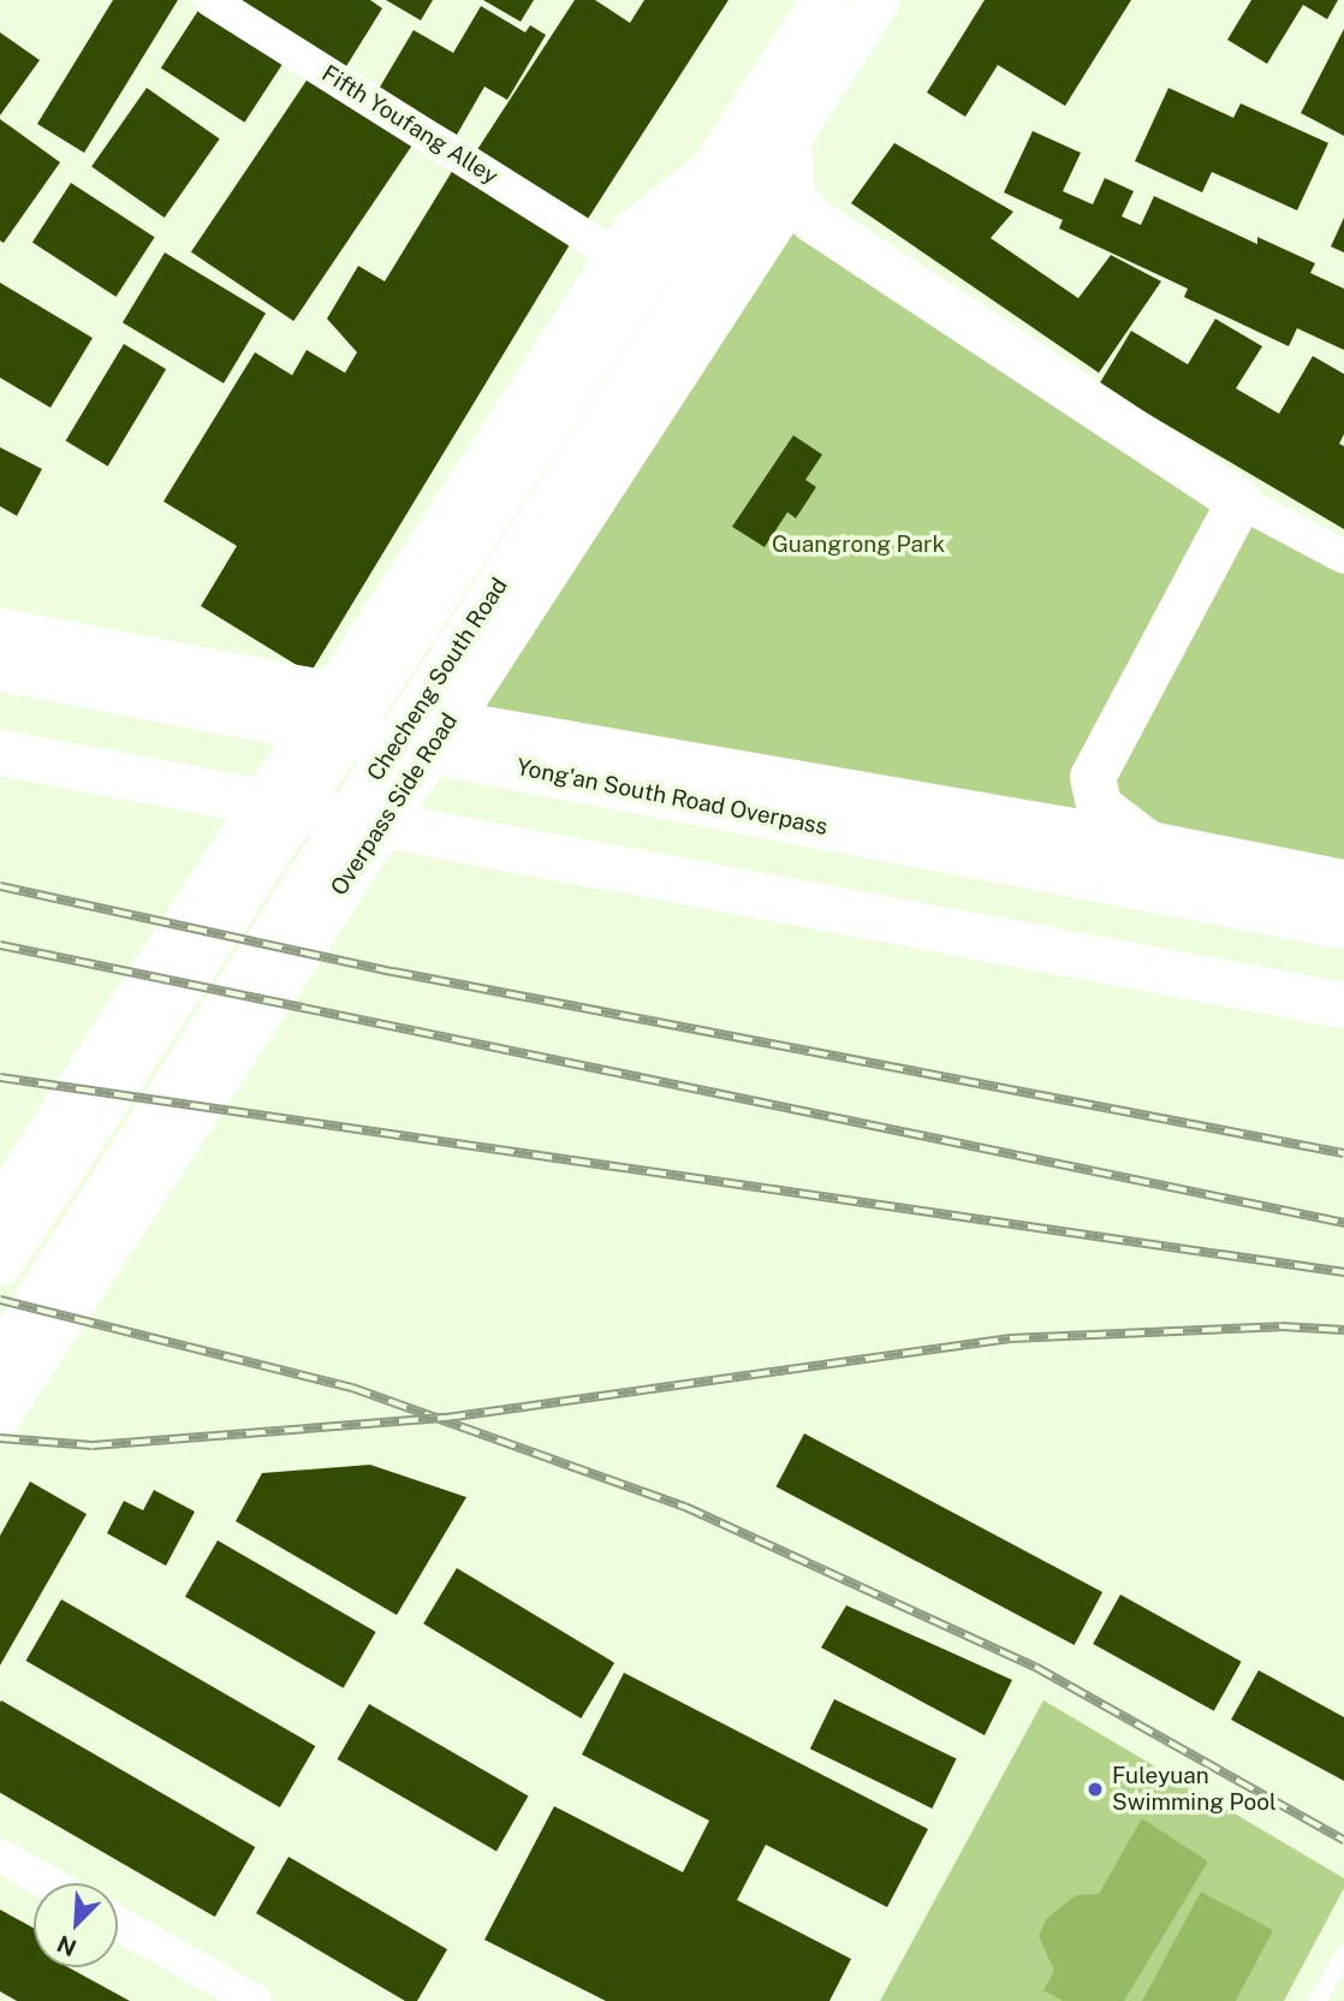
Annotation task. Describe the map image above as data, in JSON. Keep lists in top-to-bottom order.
{
  "streets": {
    "main road": ["Checheng South Road", "Yong'an South Road Overpass", "Overpass Side Road"],
    "street": ["Fifth Youfang Alley"]
  },
  "parks": ["Guangrong Park"],
  "places": ["Fuleyuan Swimming Pool"],
  "north": "bottom left"
}
